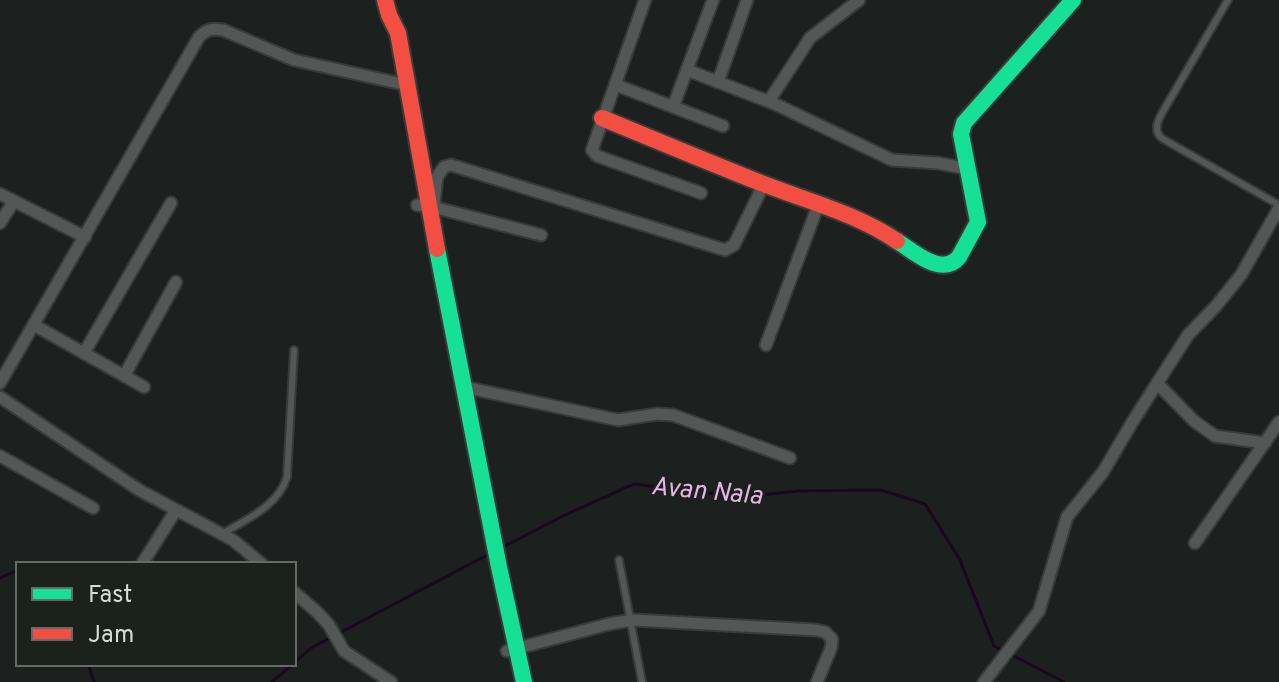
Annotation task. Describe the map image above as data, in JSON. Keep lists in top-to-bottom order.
{
  "water": ["Avan Nala"],
  "legend": ["Fast", "Jam"]
}
